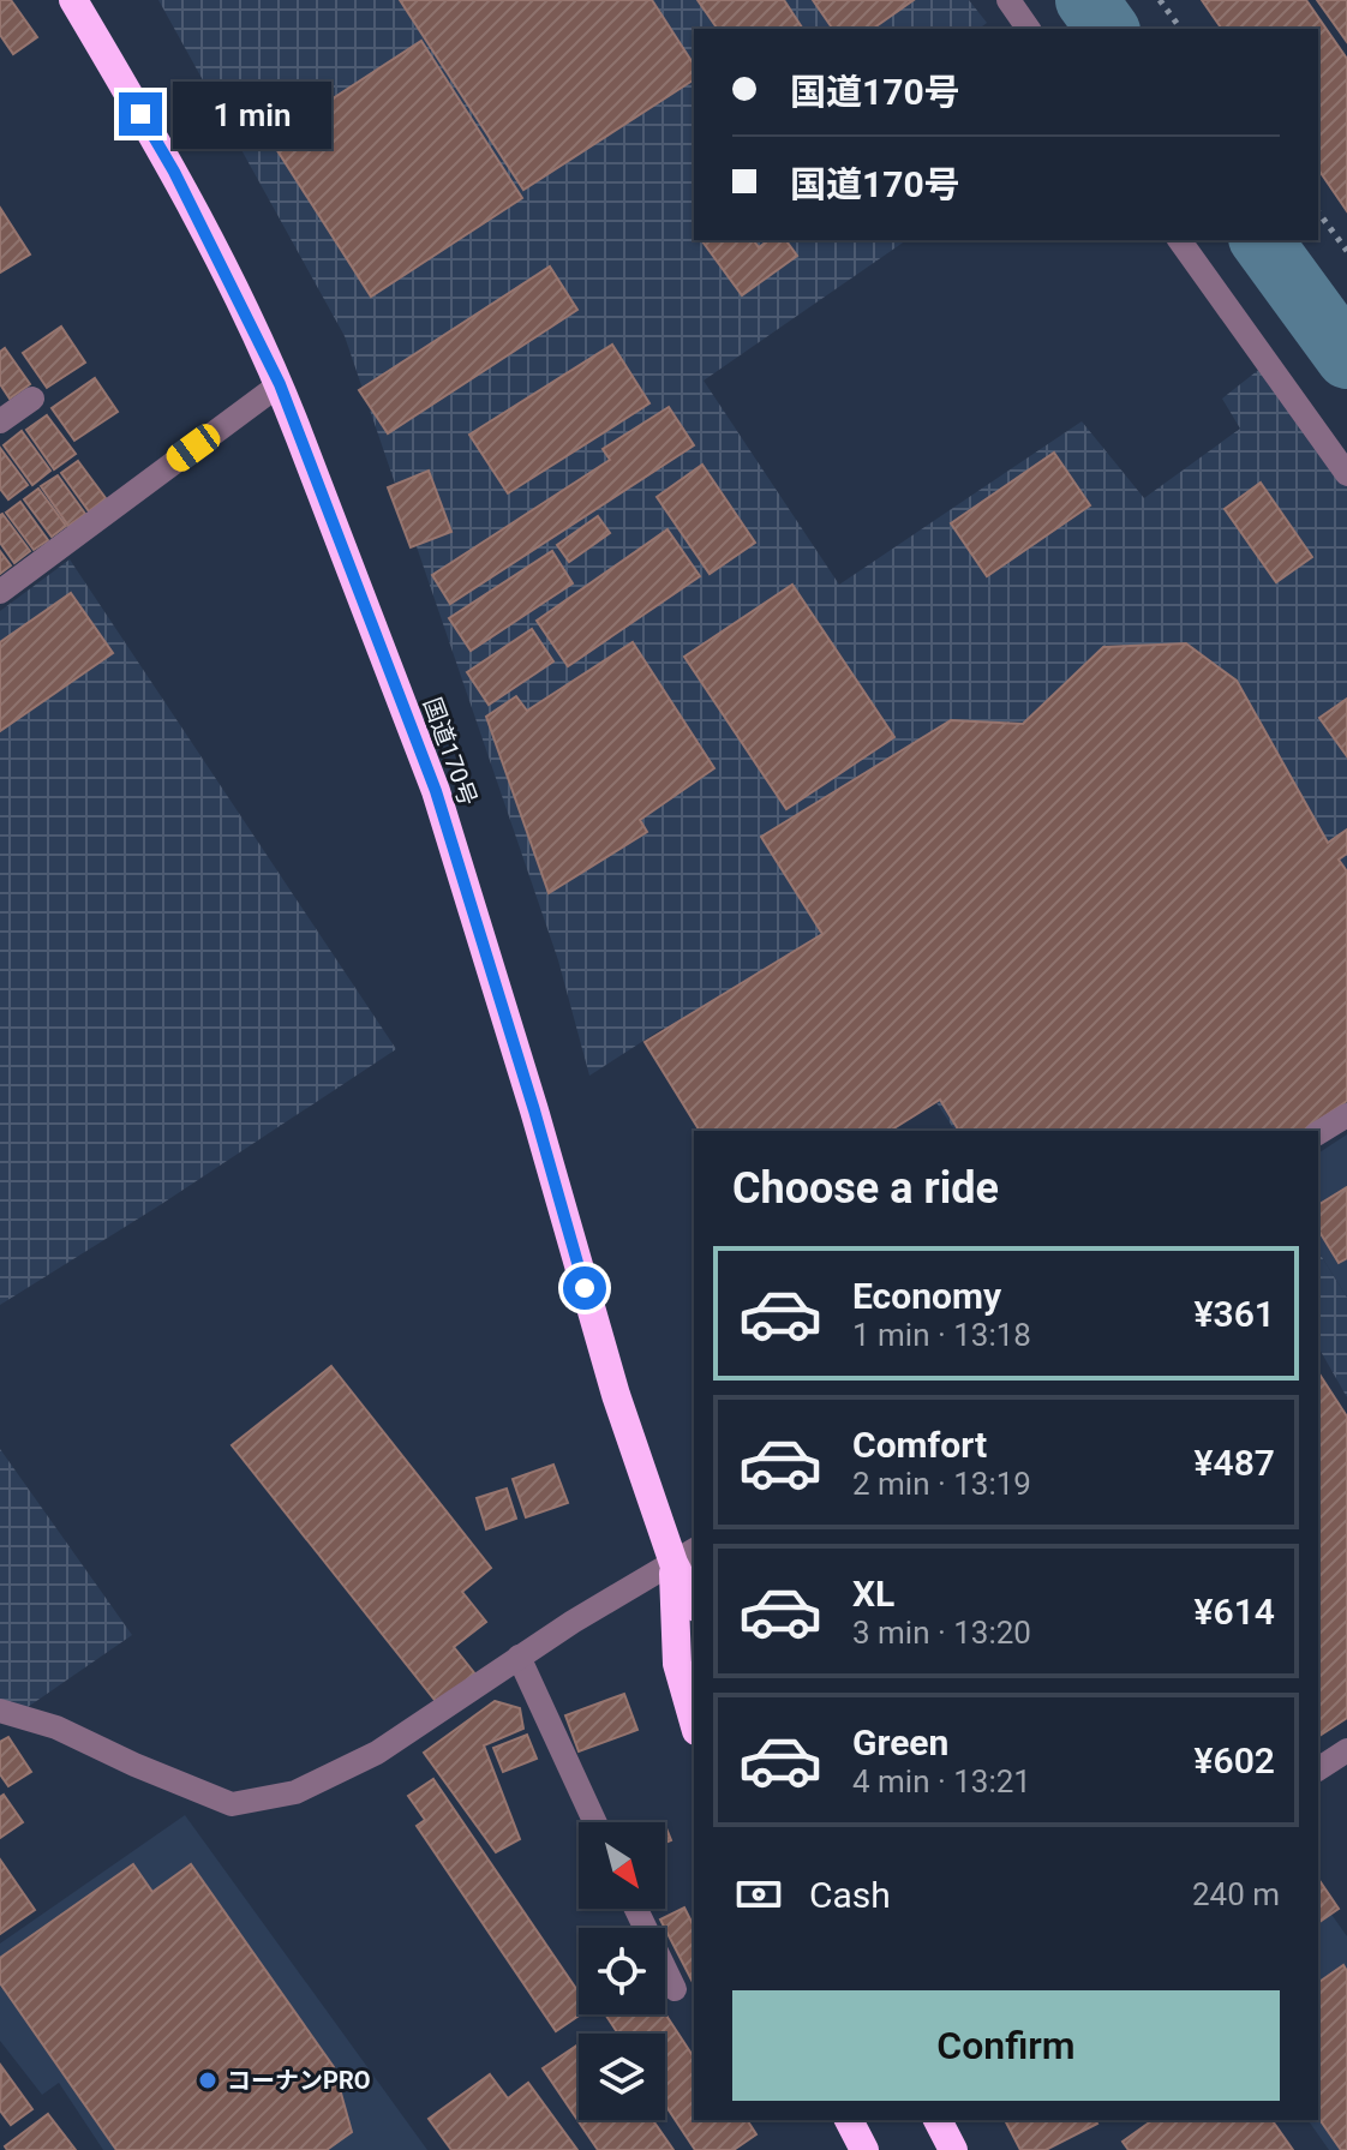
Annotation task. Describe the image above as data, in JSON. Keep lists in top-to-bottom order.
{
  "streets": {
    "highway": ["国道170号"]
  },
  "places": ["コーナンPRO"],
  "north": "bottom right",
  "page": {
    "banner": ["国道170号", "国道170号"],
    "bubble": "1 min",
    "heading": "Choose a ride",
    "list": [
      {
        "name": "Economy",
        "note": "1 min · 13:18",
        "value": "¥361"
      },
      {
        "name": "Comfort",
        "note": "2 min · 13:19",
        "value": "¥487"
      },
      {
        "name": "XL",
        "note": "3 min · 13:20",
        "value": "¥614"
      },
      {
        "name": "Green",
        "note": "4 min · 13:21",
        "value": "¥602"
      }
    ],
    "pay": ["Cash", "240 m"],
    "buttons": "Confirm"
  }
}
